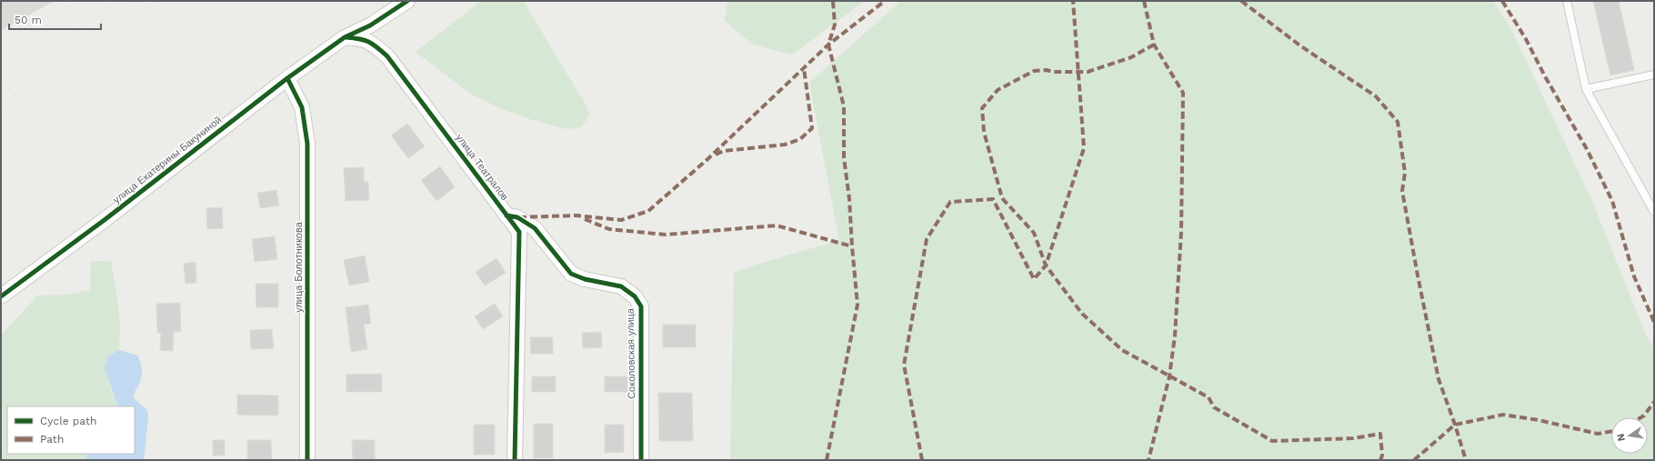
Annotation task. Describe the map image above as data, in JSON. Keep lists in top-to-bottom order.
{
  "streets": {
    "street": [
      "улица Екатерины Бакуниной",
      "улица Театралов",
      "улица Болотникова",
      "Соколовская улица"
    ]
  },
  "crossings": [
    ["улица Екатерины Бакуниной", "улица Театралов"],
    ["улица Екатерины Бакуниной", "улица Болотникова"],
    ["улица Театралов", "Соколовская улица"]
  ],
  "legend": ["Cycle path", "Path"],
  "scale_bar": "50 m",
  "north": "left"
}
